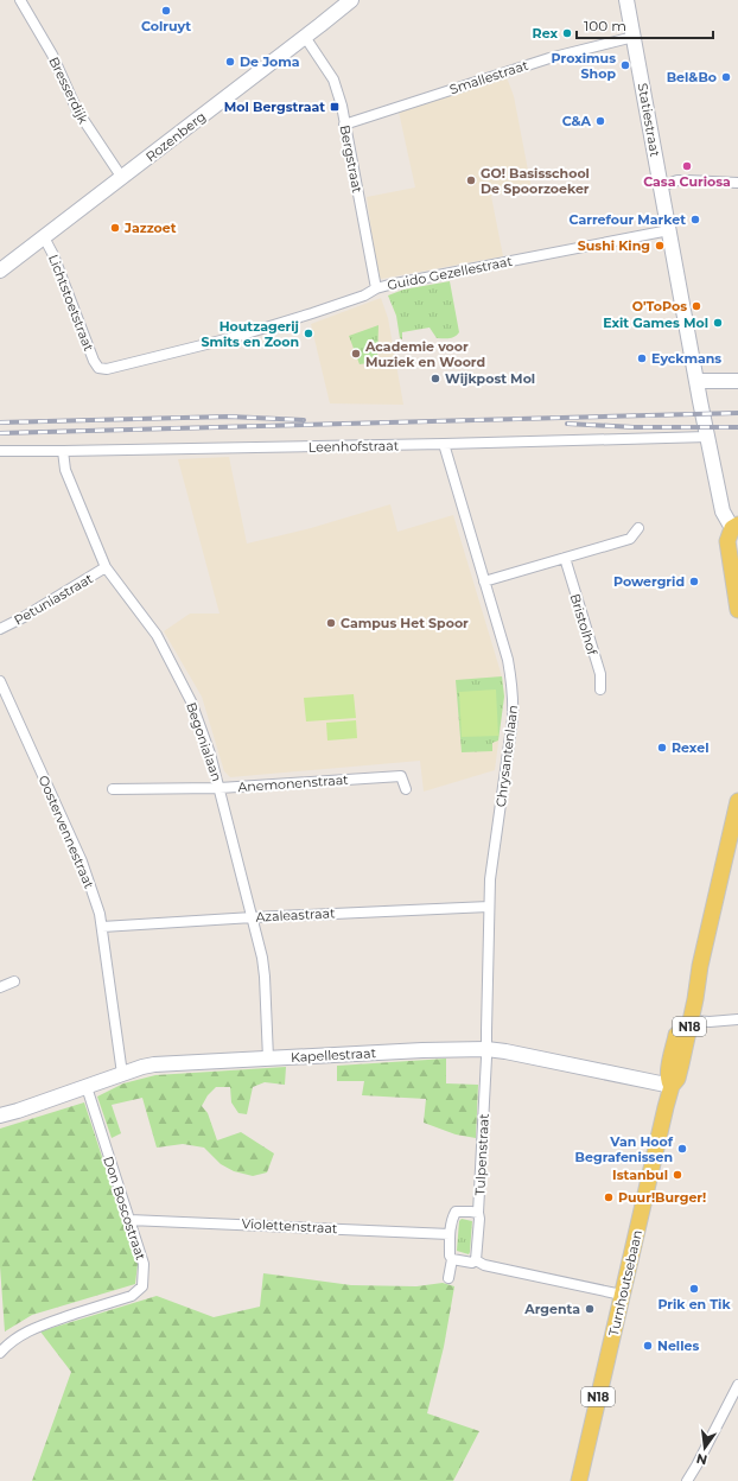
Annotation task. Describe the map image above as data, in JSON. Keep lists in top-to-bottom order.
{
  "streets": {
    "main road": ["N18", "Turnhoutsebaan"],
    "street": [
      "Smallestraat",
      "Bresserdijk",
      "Statiestraat",
      "Rozenberg",
      "Bergstraat",
      "Guido Gezellestraat",
      "Lichtstoetstraat",
      "Leenhofstraat",
      "Petuniastraat",
      "Bristolhof",
      "Begonialaan",
      "Chrysantenlaan",
      "Anemonenstraat",
      "Oostervennestraat",
      "Azaleastraat",
      "Kapellestraat",
      "Tulpenstraat",
      "Don Boscostraat",
      "Violettenstraat"
    ]
  },
  "crossings": [
    ["Smallestraat", "Statiestraat"],
    ["Smallestraat", "Bergstraat"],
    ["Bresserdijk", "Rozenberg"],
    ["Statiestraat", "Guido Gezellestraat"],
    ["Statiestraat", "Leenhofstraat"],
    ["Rozenberg", "Bergstraat"],
    ["Rozenberg", "Lichtstoetstraat"],
    ["Bergstraat", "Guido Gezellestraat"],
    ["Guido Gezellestraat", "Lichtstoetstraat"],
    ["Leenhofstraat", "Begonialaan"],
    ["Leenhofstraat", "Chrysantenlaan"],
    ["Petuniastraat", "Begonialaan"],
    ["Begonialaan", "Anemonenstraat"],
    ["Begonialaan", "Azaleastraat"],
    ["Begonialaan", "Kapellestraat"],
    ["Chrysantenlaan", "Azaleastraat"],
    ["Chrysantenlaan", "Kapellestraat"],
    ["Chrysantenlaan", "Tulpenstraat"],
    ["Oostervennestraat", "Azaleastraat"],
    ["Oostervennestraat", "Kapellestraat"],
    ["Kapellestraat", "Tulpenstraat"],
    ["Kapellestraat", "Don Boscostraat"],
    ["Kapellestraat", "Turnhoutsebaan"],
    ["Don Boscostraat", "Violettenstraat"]
  ],
  "places": {
    "other": [
      "Colruyt",
      "Rex",
      "De Joma",
      "Proximus Shop",
      "Bel&Bo",
      "C&A",
      "Casa Curiosa",
      "GO! Basisschool De Spoorzoeker",
      "Carrefour Market",
      "Jazzoet",
      "Sushi King",
      "O'ToPos",
      "Exit Games Mol",
      "Houtzagerij Smits en Zoon",
      "Academie voor Muziek en Woord",
      "Eyckmans",
      "Wijkpost Mol",
      "Powergrid",
      "Campus Het Spoor",
      "Rexel",
      "Van Hoof Begrafenissen",
      "Istanbul",
      "Puur!Burger!",
      "Prik en Tik",
      "Argenta",
      "Nelles"
    ],
    "transit": ["Mol Bergstraat"]
  },
  "scale_bar": "100 m",
  "north": "bottom"
}
